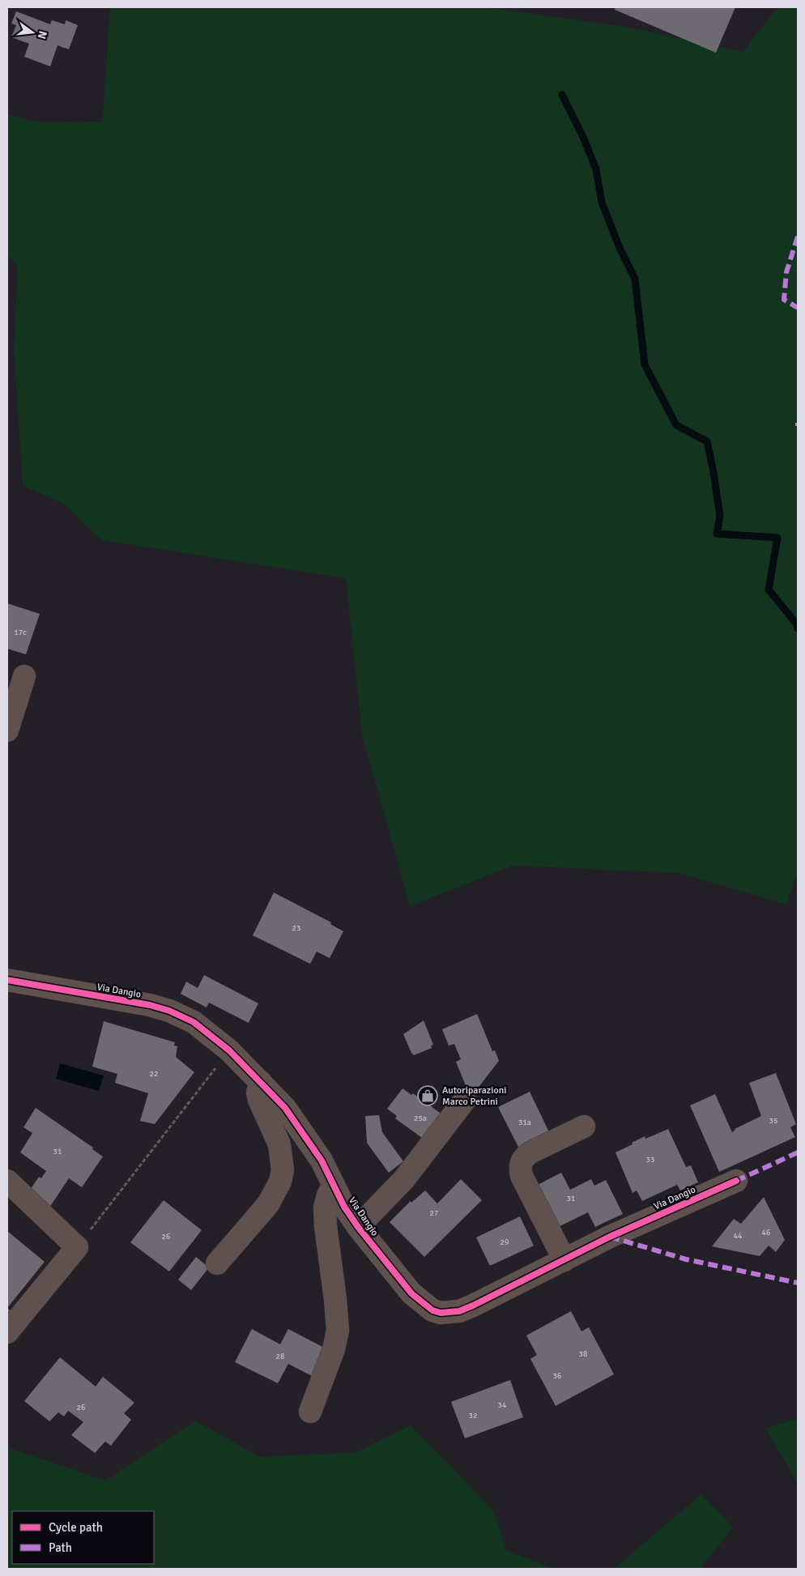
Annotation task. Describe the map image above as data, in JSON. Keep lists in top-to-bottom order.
{
  "streets": {
    "street": ["Via Dangio"]
  },
  "places": {
    "shop": ["Autoriparazioni Marco Petrini"]
  },
  "house_numbers": [
    "17c",
    "23",
    "22",
    "25a",
    "35",
    "31a",
    "31",
    "33",
    "31",
    "27",
    "46",
    "44",
    "26",
    "29",
    "38",
    "28",
    "36",
    "34",
    "26",
    "32"
  ],
  "legend": ["Cycle path", "Path"],
  "north": "right"
}
